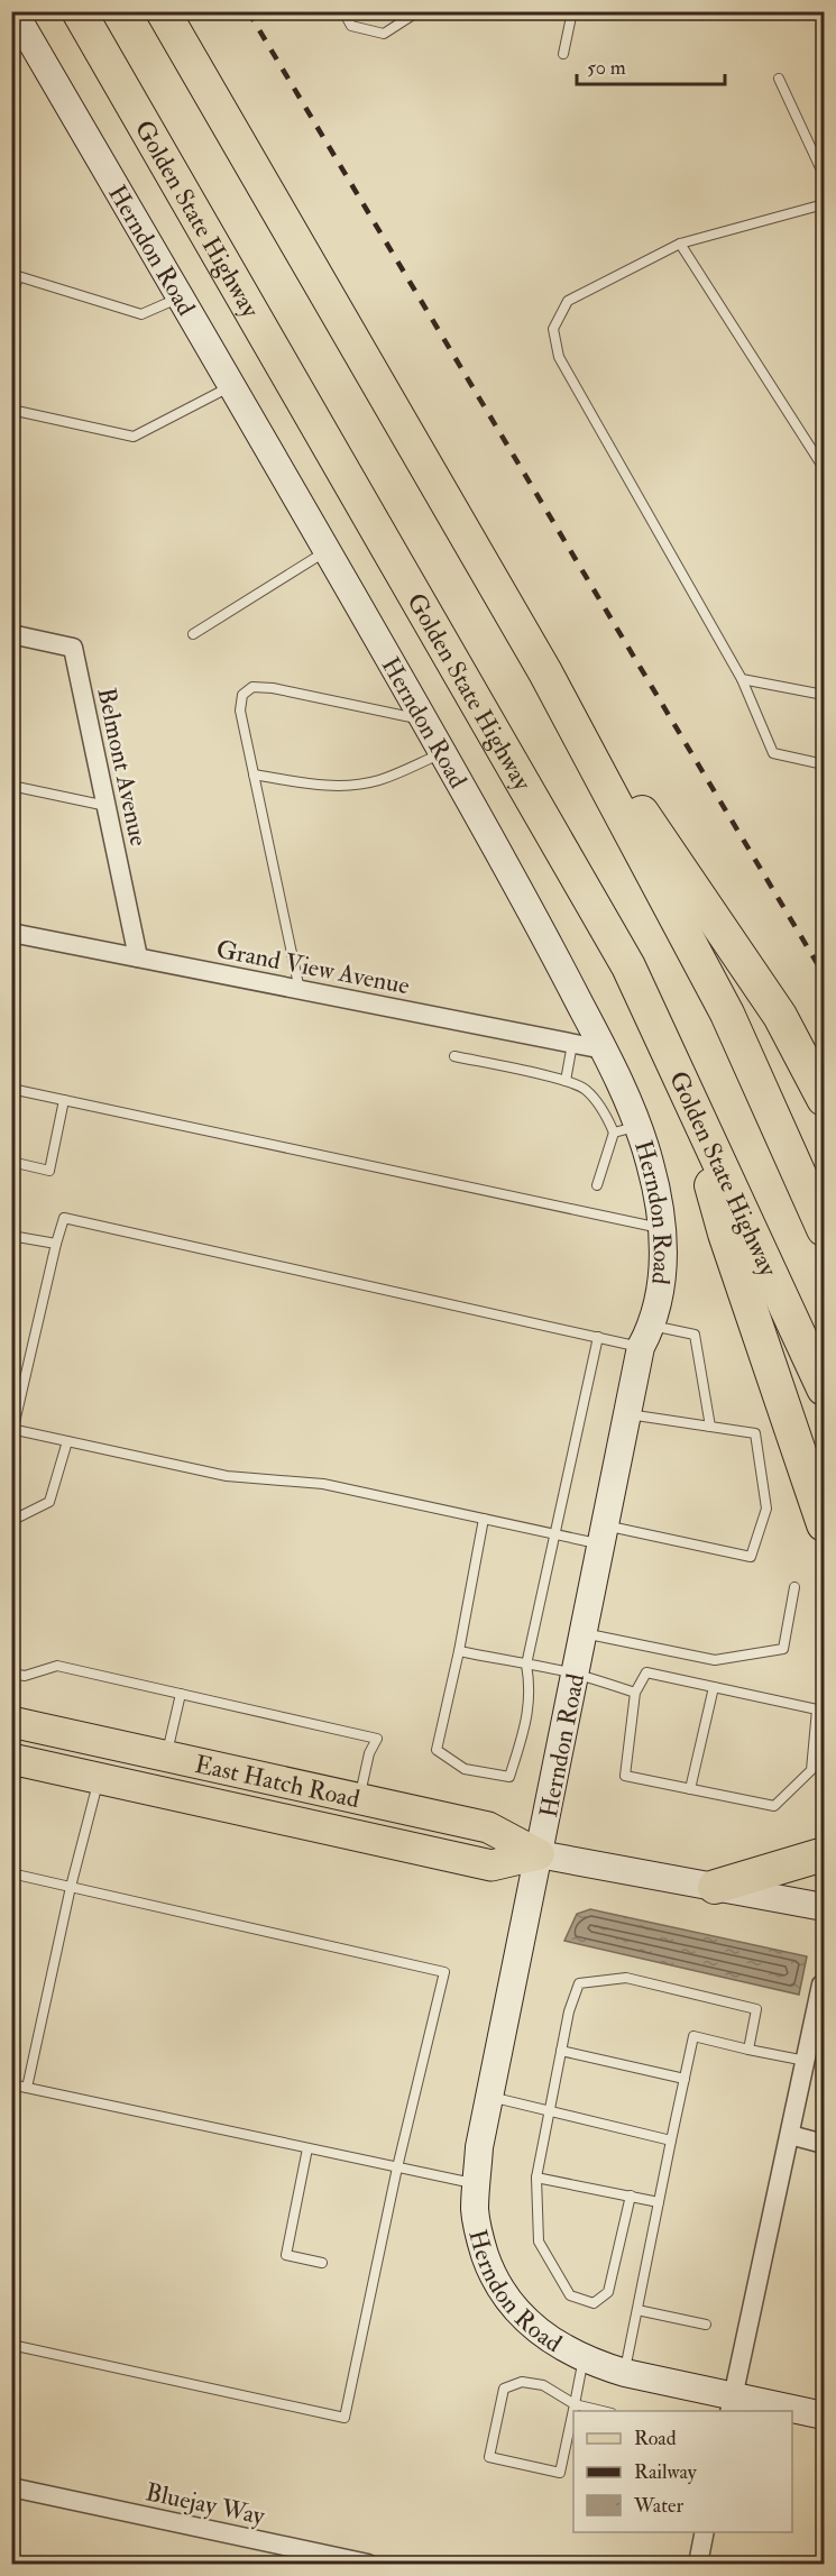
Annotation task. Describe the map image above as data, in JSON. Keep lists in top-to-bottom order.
{
  "streets": {
    "highway": ["Golden State Highway"],
    "main road": ["East Hatch Road"],
    "street": [
      "Herndon Road",
      "Belmont Avenue",
      "Grand View Avenue",
      "Bluejay Way"
    ]
  },
  "crossings": [
    ["Herndon Road", "Grand View Avenue"],
    ["Herndon Road", "East Hatch Road"],
    ["Belmont Avenue", "Grand View Avenue"]
  ],
  "legend": ["Road", "Railway", "Water"],
  "scale_bar": "50 m"
}
